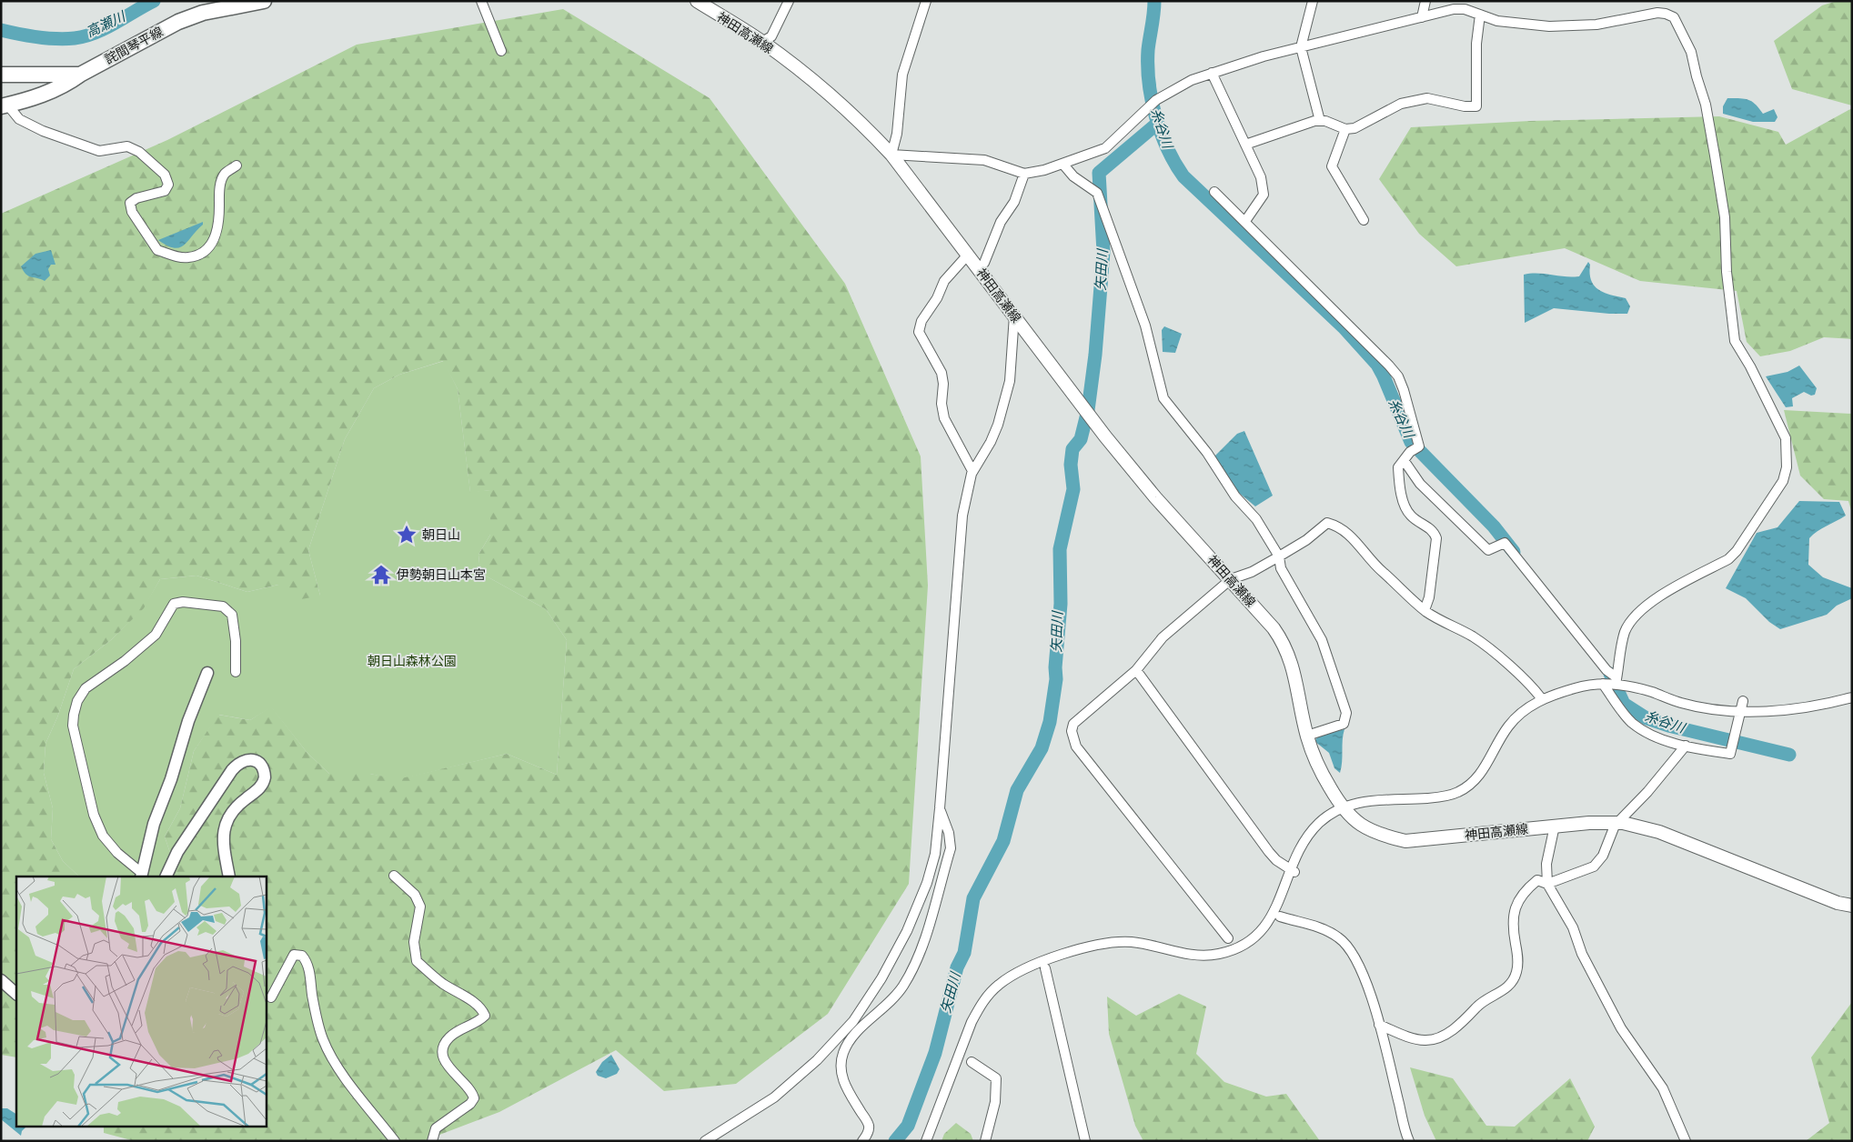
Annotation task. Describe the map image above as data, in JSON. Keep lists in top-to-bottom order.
{
  "streets": {
    "main road": ["神田高瀬線", "詫間琴平線"]
  },
  "water": ["高瀬川", "糸谷川", "矢田川"],
  "parks": ["朝日山森林公園"],
  "places": {
    "place": ["朝日山"],
    "temple": ["伊勢朝日山本宮"]
  }
}
